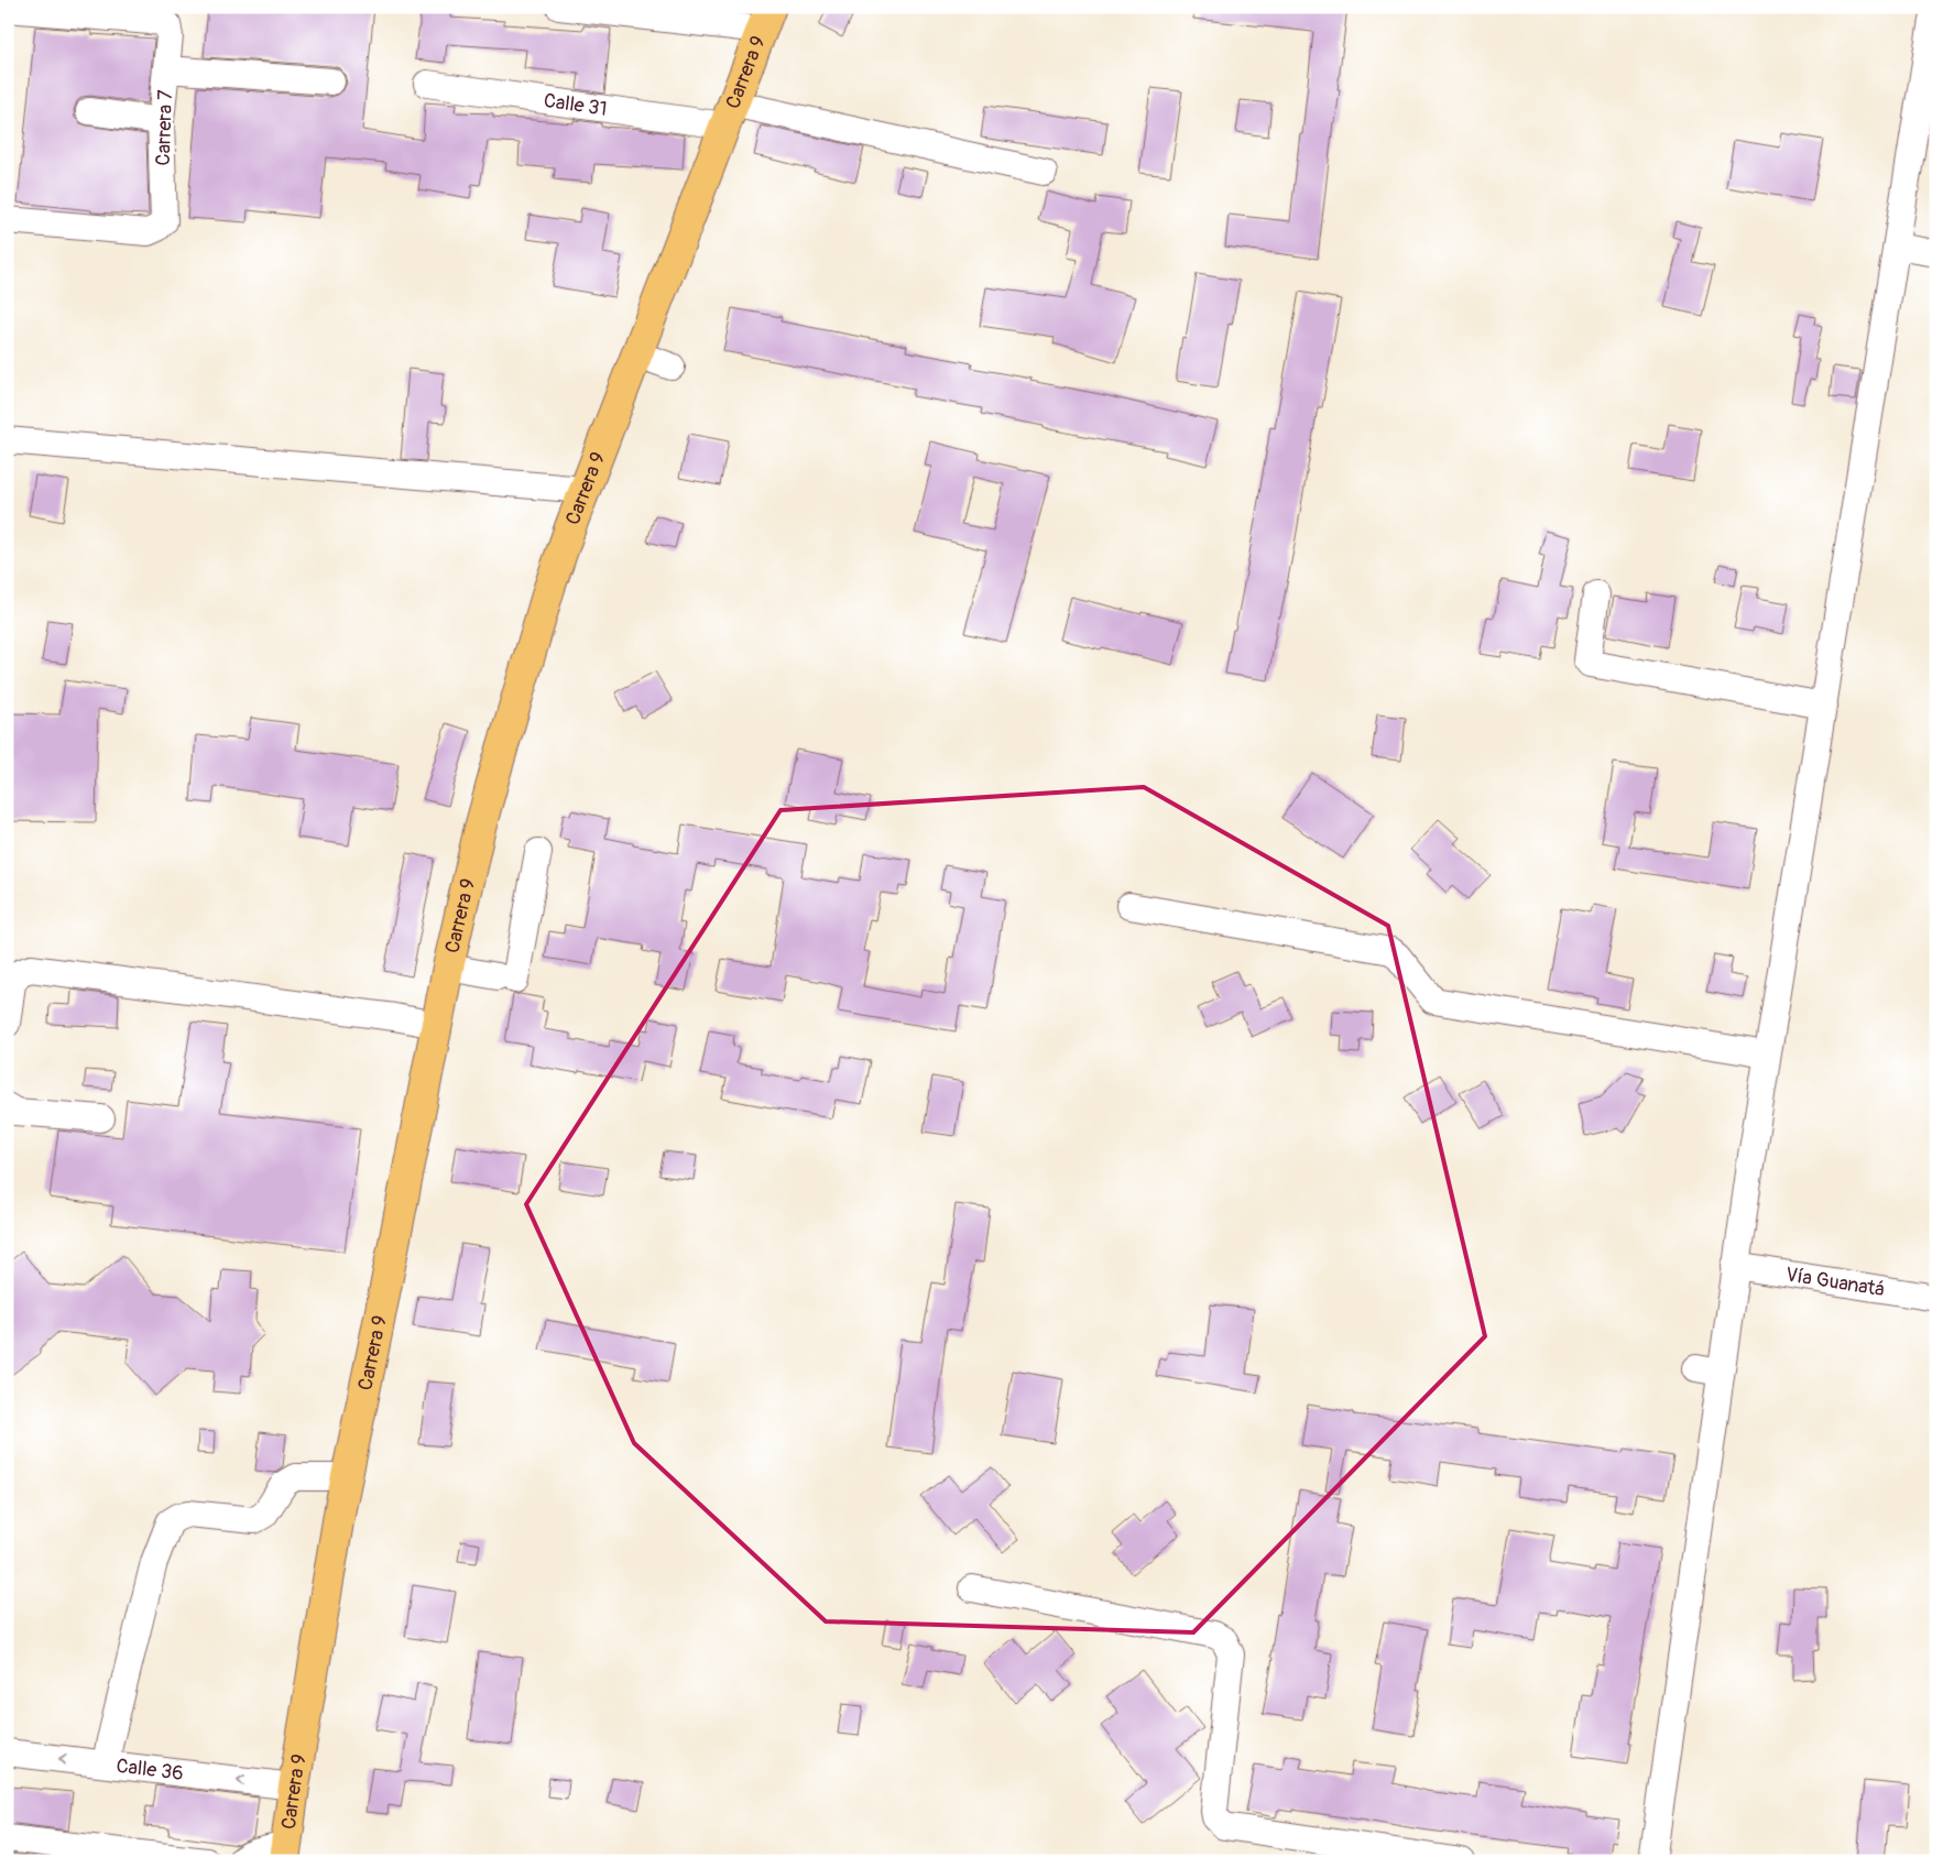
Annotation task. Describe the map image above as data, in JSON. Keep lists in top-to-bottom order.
{
  "streets": {
    "main road": ["Carrera 9"],
    "street": [
      "Calle 31",
      "Carrera 7",
      "Vía Guanatá",
      "Calle 36"
    ]
  },
  "crossings": [
    ["Carrera 9", "Calle 31"],
    ["Carrera 9", "Calle 36"]
  ]
}
